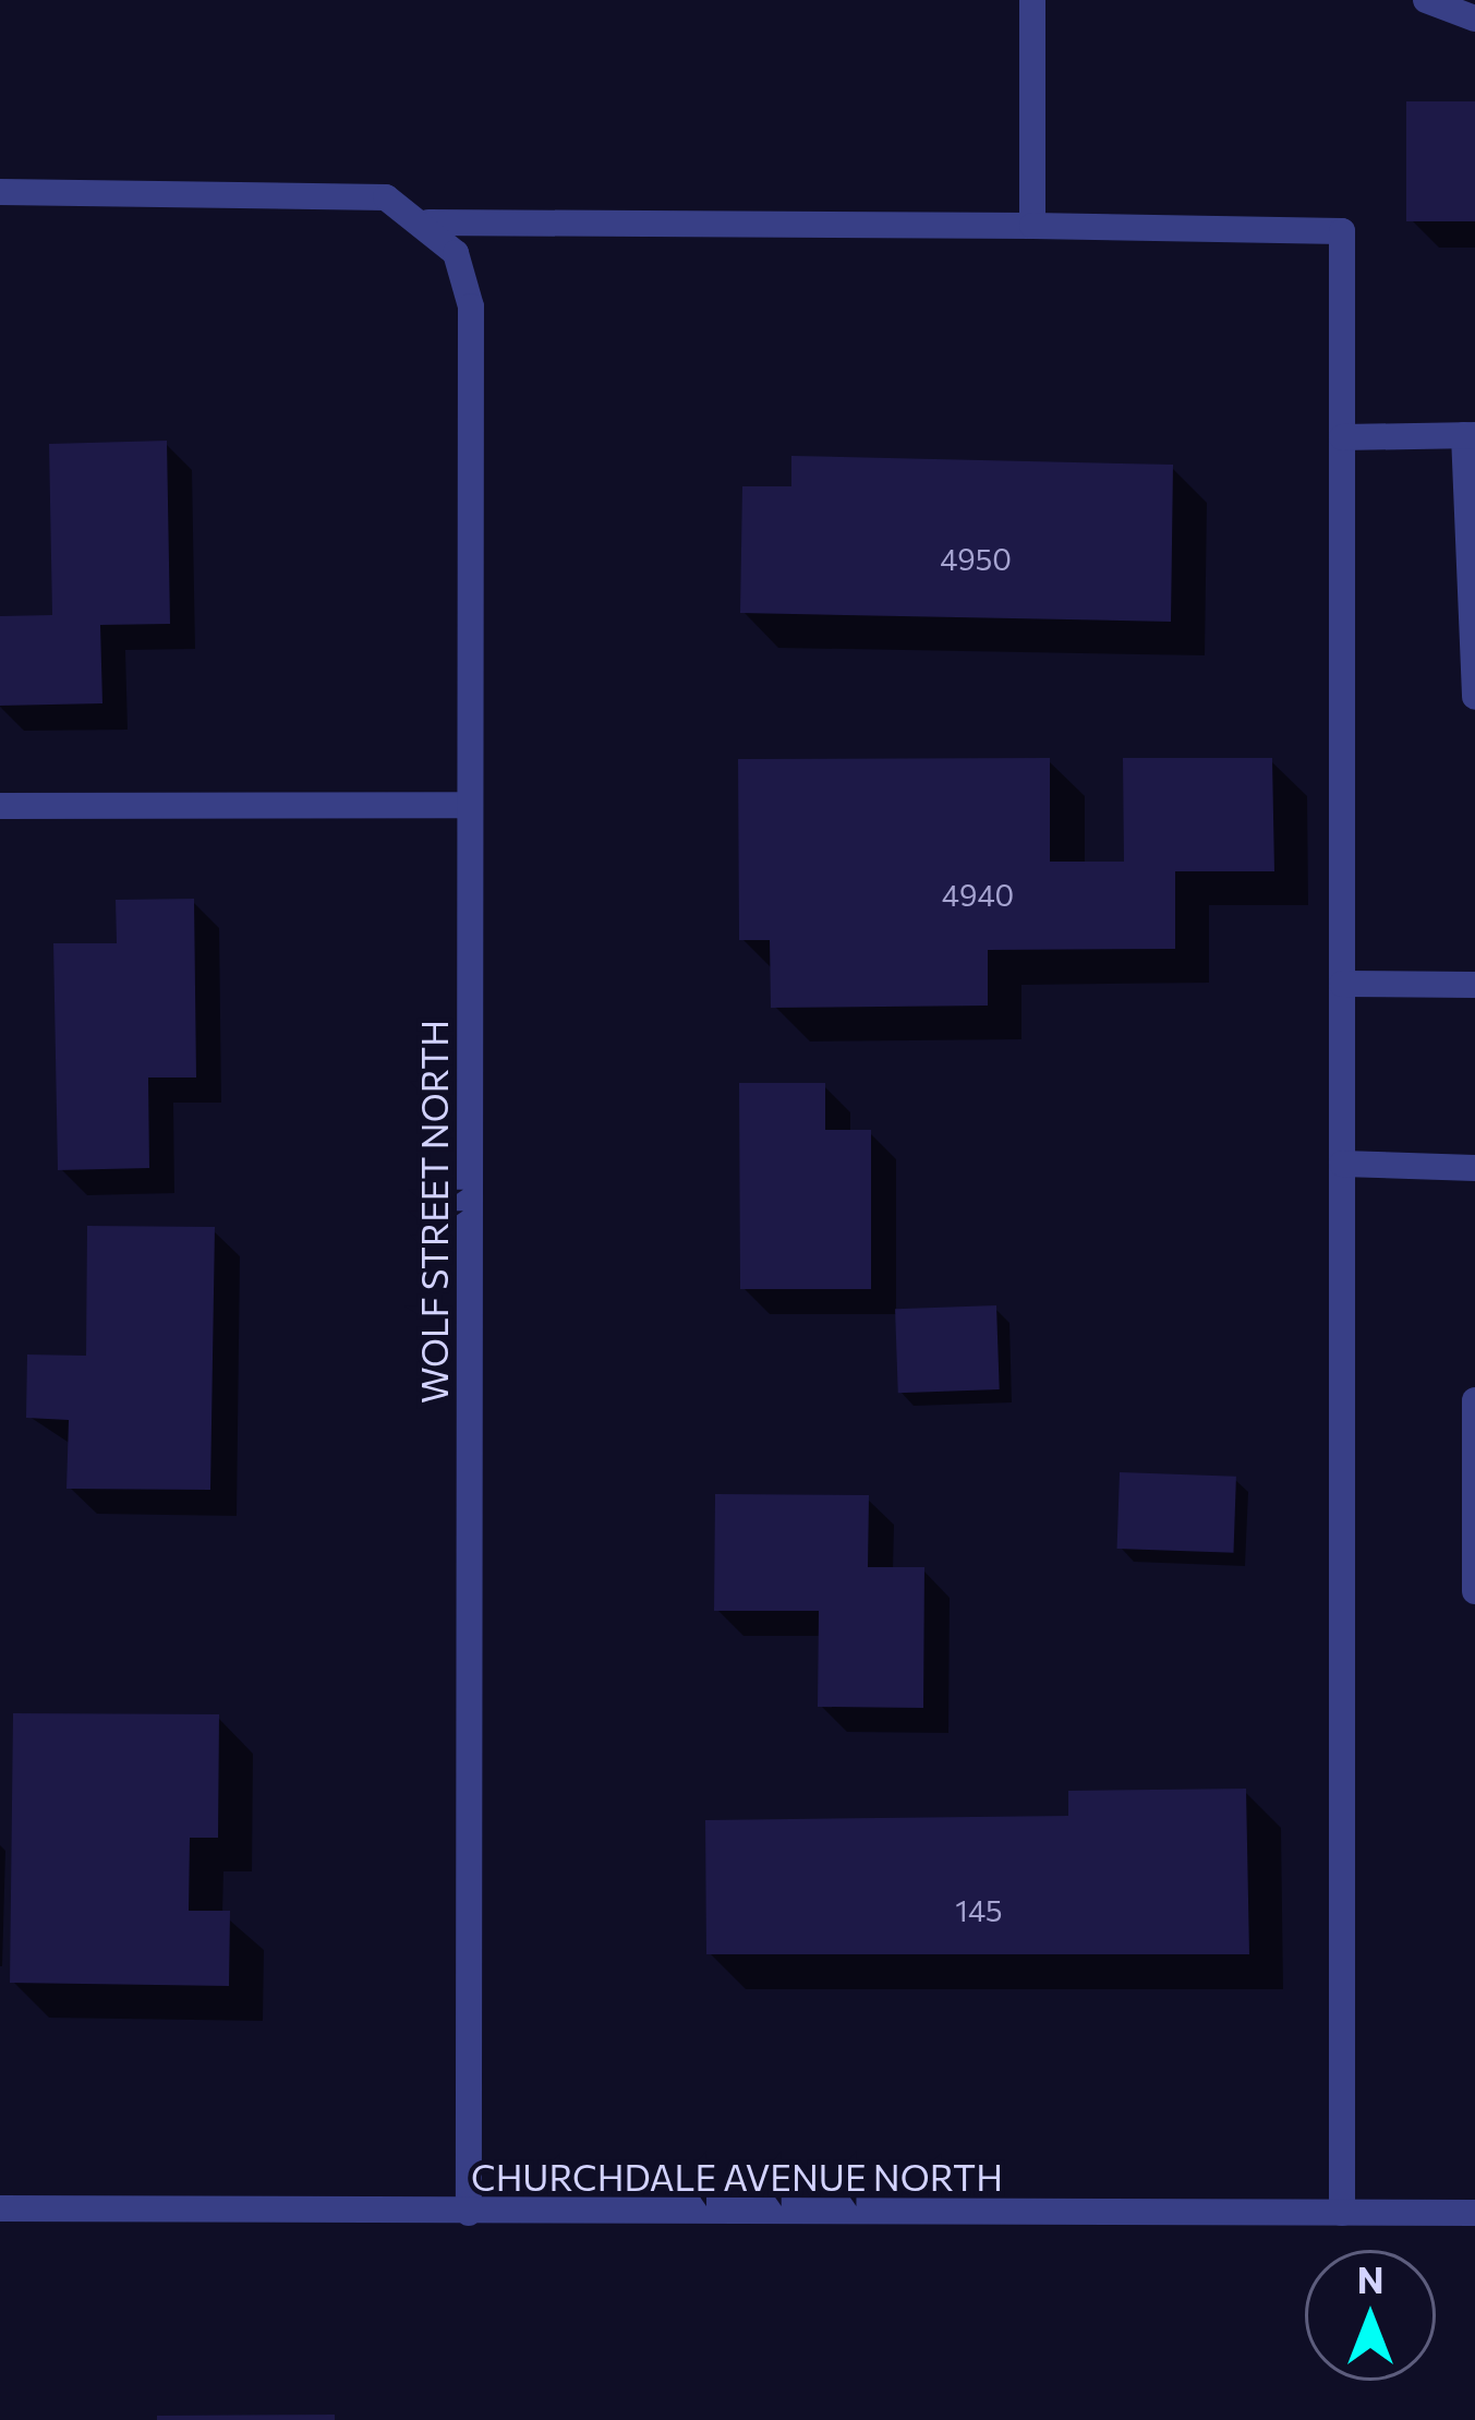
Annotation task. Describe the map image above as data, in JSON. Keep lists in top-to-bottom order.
{
  "streets": {
    "street": ["WOLF STREET NORTH", "CHURCHDALE AVENUE NORTH"]
  },
  "crossings": [
    ["WOLF STREET NORTH", "CHURCHDALE AVENUE NORTH"]
  ],
  "house_numbers": ["4950", "4940", "145"],
  "north": "top"
}
